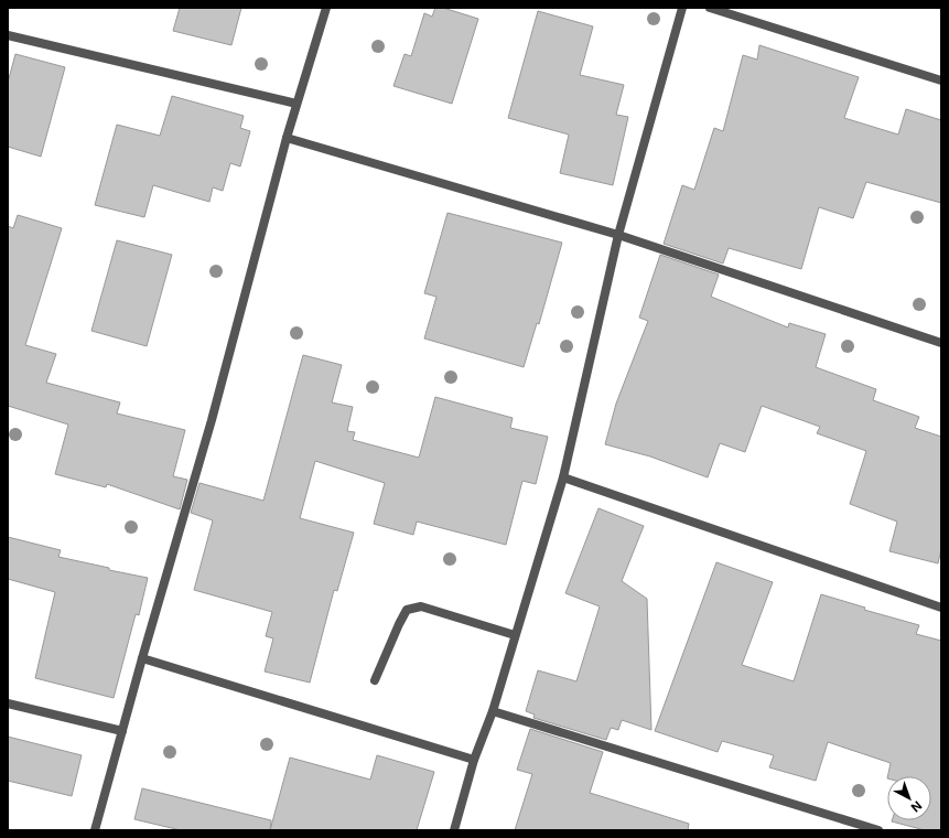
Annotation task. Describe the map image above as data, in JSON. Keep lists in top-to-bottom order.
{
  "north": "bottom right"
}
